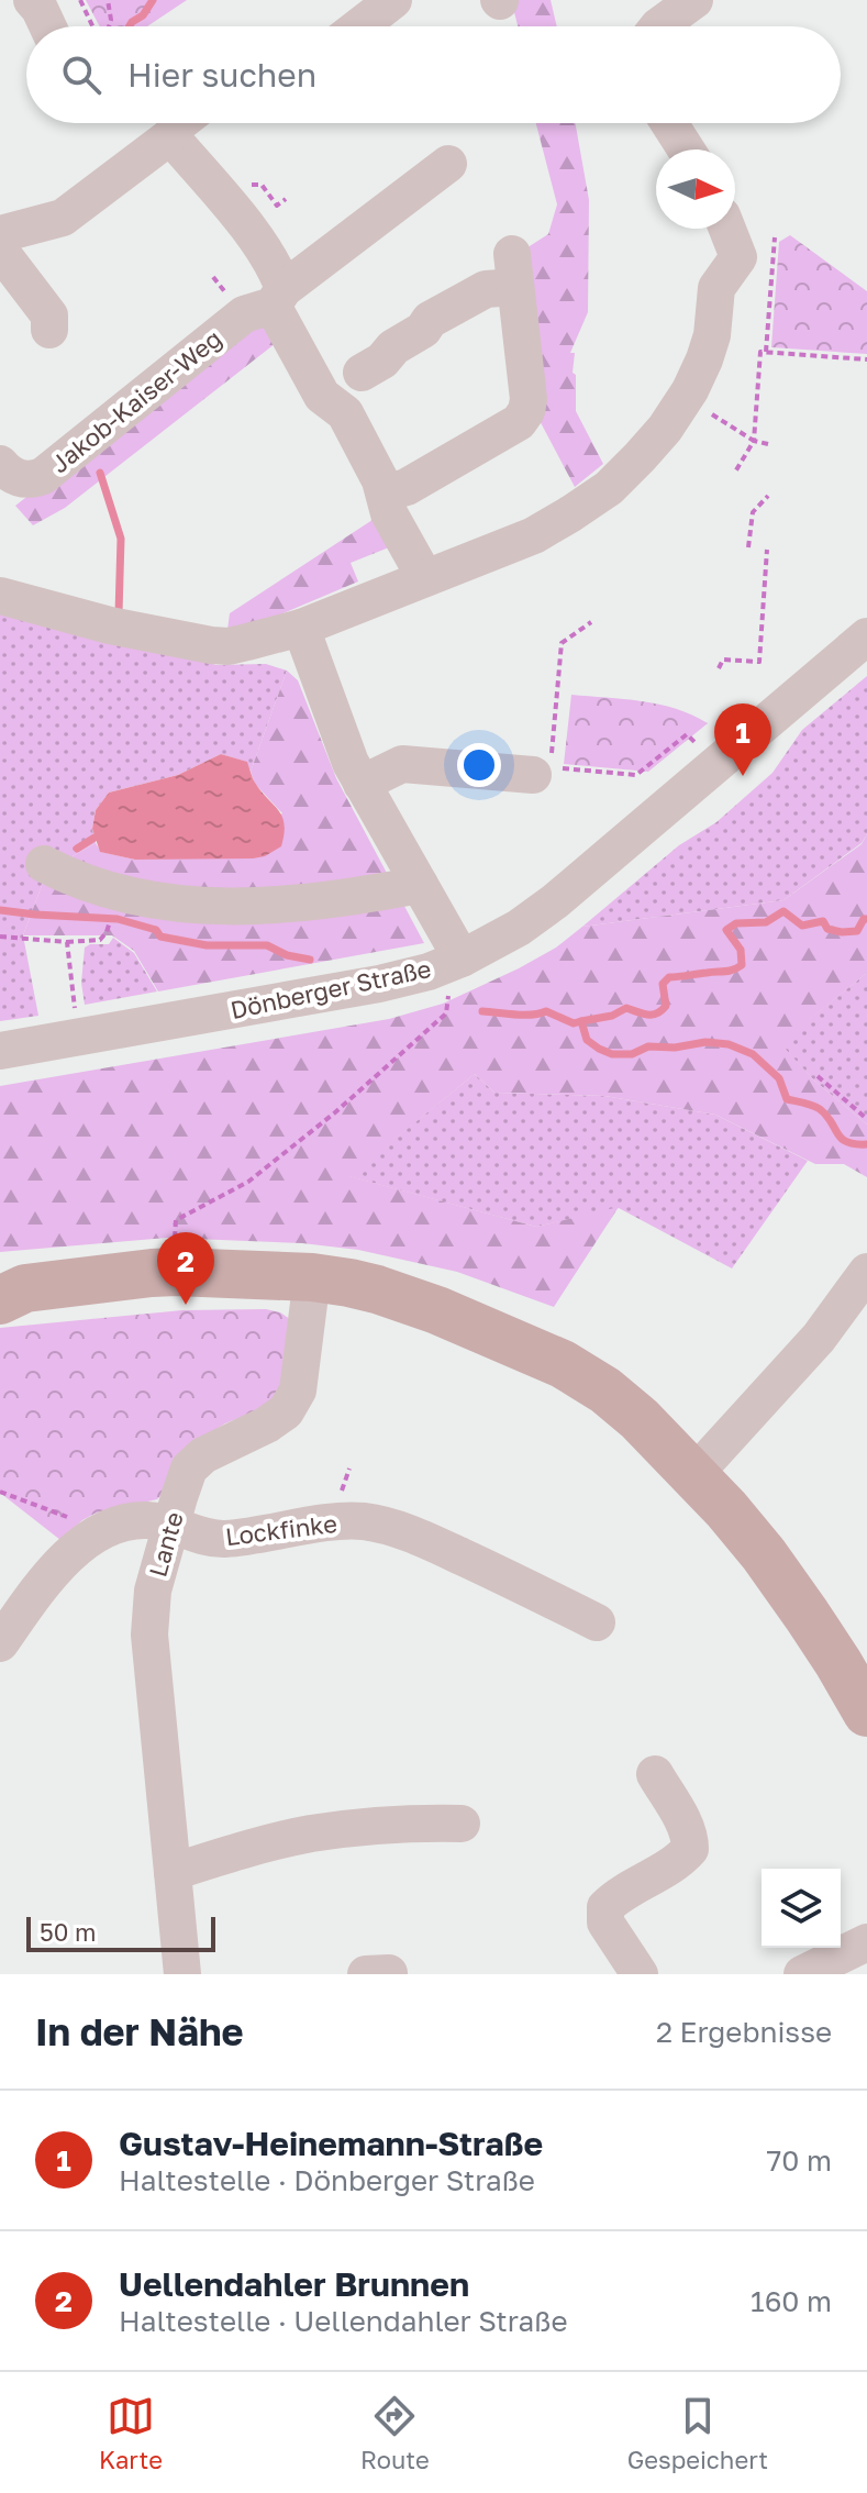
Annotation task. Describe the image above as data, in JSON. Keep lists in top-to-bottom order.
{
  "streets": {
    "street": [
      "Jakob-Kaiser-Weg",
      "Dönberger Straße",
      "Lockfinke",
      "Lante"
    ]
  },
  "crossings": [
    ["Lockfinke", "Lante"]
  ],
  "scale_bar": "50 m",
  "north": "right",
  "page": {
    "search": "Hier suchen",
    "pins": ["1", "2"],
    "scale": "50 m",
    "heading": ["In der Nähe", "2 Ergebnisse"],
    "list": [
      {
        "mark": "1",
        "name": "Gustav-Heinemann-Straße",
        "note": "Haltestelle · Dönberger Straße",
        "value": "70 m"
      },
      {
        "mark": "2",
        "name": "Uellendahler Brunnen",
        "note": "Haltestelle · Uellendahler Straße",
        "value": "160 m"
      }
    ],
    "nav": ["Karte", "Route", "Gespeichert"]
  }
}
